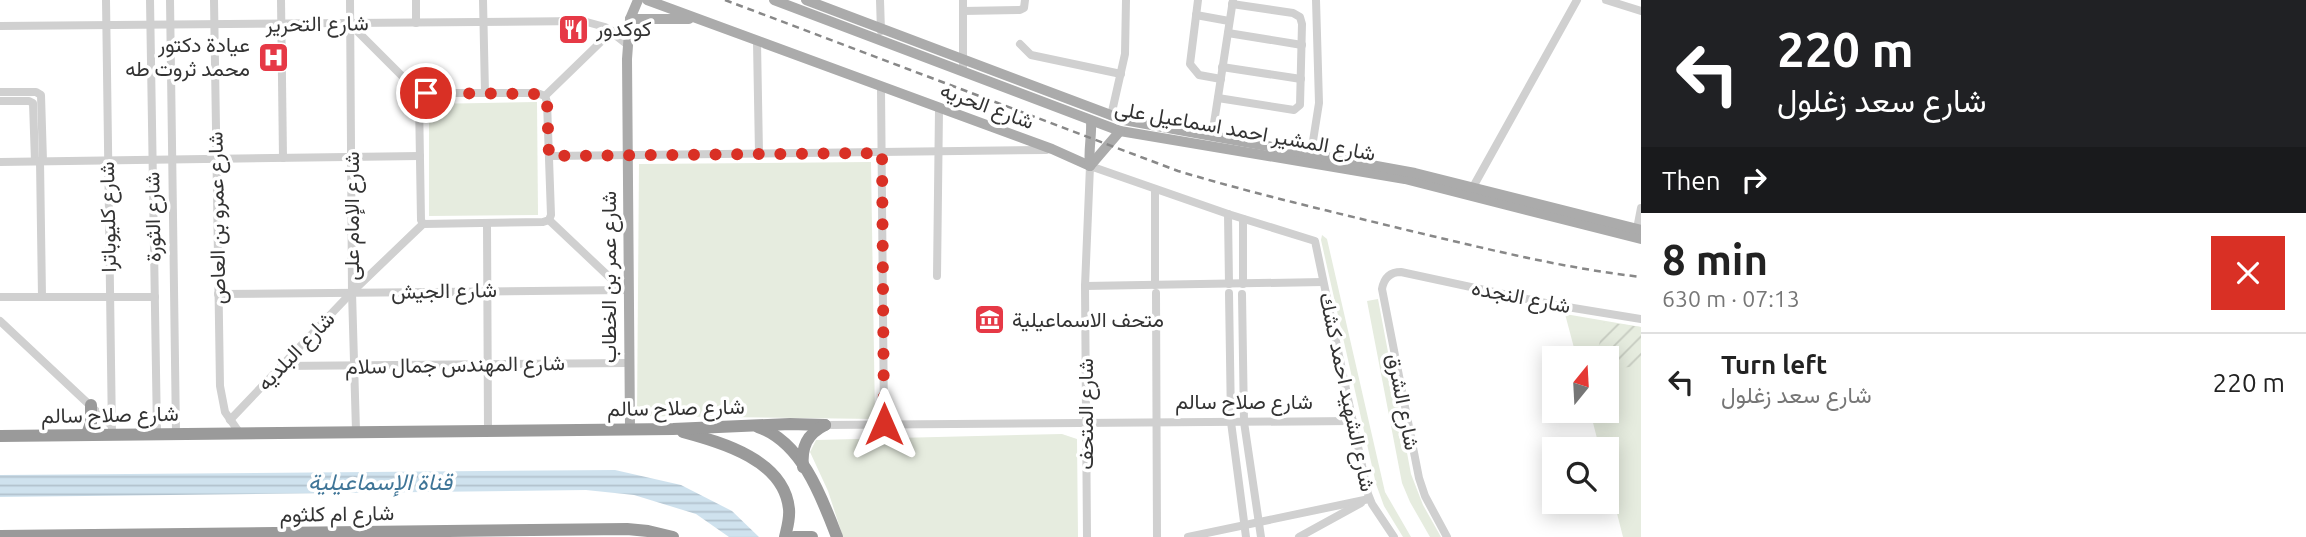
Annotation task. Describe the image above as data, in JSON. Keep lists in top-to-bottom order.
{
  "streets": {
    "highway": ["شارع صلاح سالم", "شارع ام كلثوم"],
    "main road": ["شارع الحريه", "شارع المشير احمد اسماعيل على", "شارع عمر بن الخطاب"],
    "street": [
      "شارع التحرير",
      "شارع الإمام على",
      "شارع كليوباترا",
      "شارع الثورة",
      "شارع عمرو بن العاص",
      "شارع الجيش",
      "شارع النجده",
      "شارع البلديه",
      "شارع المهندس جمال سلام",
      "شارع الشهيد احمد كشك",
      "شارع الشرق",
      "شارع المتحف"
    ]
  },
  "crossings": [
    ["شارع التحرير", "شارع الإمام على"],
    ["شارع التحرير", "شارع كليوباترا"],
    ["شارع التحرير", "شارع الثورة"],
    ["شارع التحرير", "شارع عمرو بن العاص"],
    ["شارع التحرير", "شارع عمر بن الخطاب"],
    ["شارع الحريه", "شارع الشهيد احمد كشك"],
    ["شارع الحريه", "شارع المتحف"],
    ["شارع الإمام على", "شارع الجيش"],
    ["شارع الإمام على", "شارع البلديه"],
    ["شارع الإمام على", "شارع المهندس جمال سلام"],
    ["شارع الإمام على", "شارع صلاح سالم"],
    ["شارع كليوباترا", "شارع صلاح سالم"],
    ["شارع الثورة", "شارع صلاح سالم"],
    ["شارع عمرو بن العاص", "شارع الجيش"],
    ["شارع عمرو بن العاص", "شارع البلديه"],
    ["شارع عمرو بن العاص", "شارع صلاح سالم"],
    ["شارع عمر بن الخطاب", "شارع الجيش"],
    ["شارع عمر بن الخطاب", "شارع المهندس جمال سلام"],
    ["شارع عمر بن الخطاب", "شارع صلاح سالم"],
    ["شارع الجيش", "شارع البلديه"],
    ["شارع النجده", "شارع الشرق"],
    ["شارع البلديه", "شارع المهندس جمال سلام"],
    ["شارع الشهيد احمد كشك", "شارع صلاح سالم"],
    ["شارع صلاح سالم", "شارع المتحف"]
  ],
  "water": ["قناة الإسماعيلية"],
  "places": {
    "restaurant": ["كوكدور"],
    "hospital": ["عيادة دكتور محمد ثروت طه"],
    "museum": ["متحف الاسماعيلية"]
  },
  "north": "top",
  "page": {
    "turn": ["220 m", "شارع سعد زغلول"],
    "then": "Then",
    "heading": ["8 min", "630 m · 07:13"],
    "list": [
      {
        "name": "Turn left",
        "note": "شارع سعد زغلول",
        "value": "220 m"
      }
    ]
  }
}
